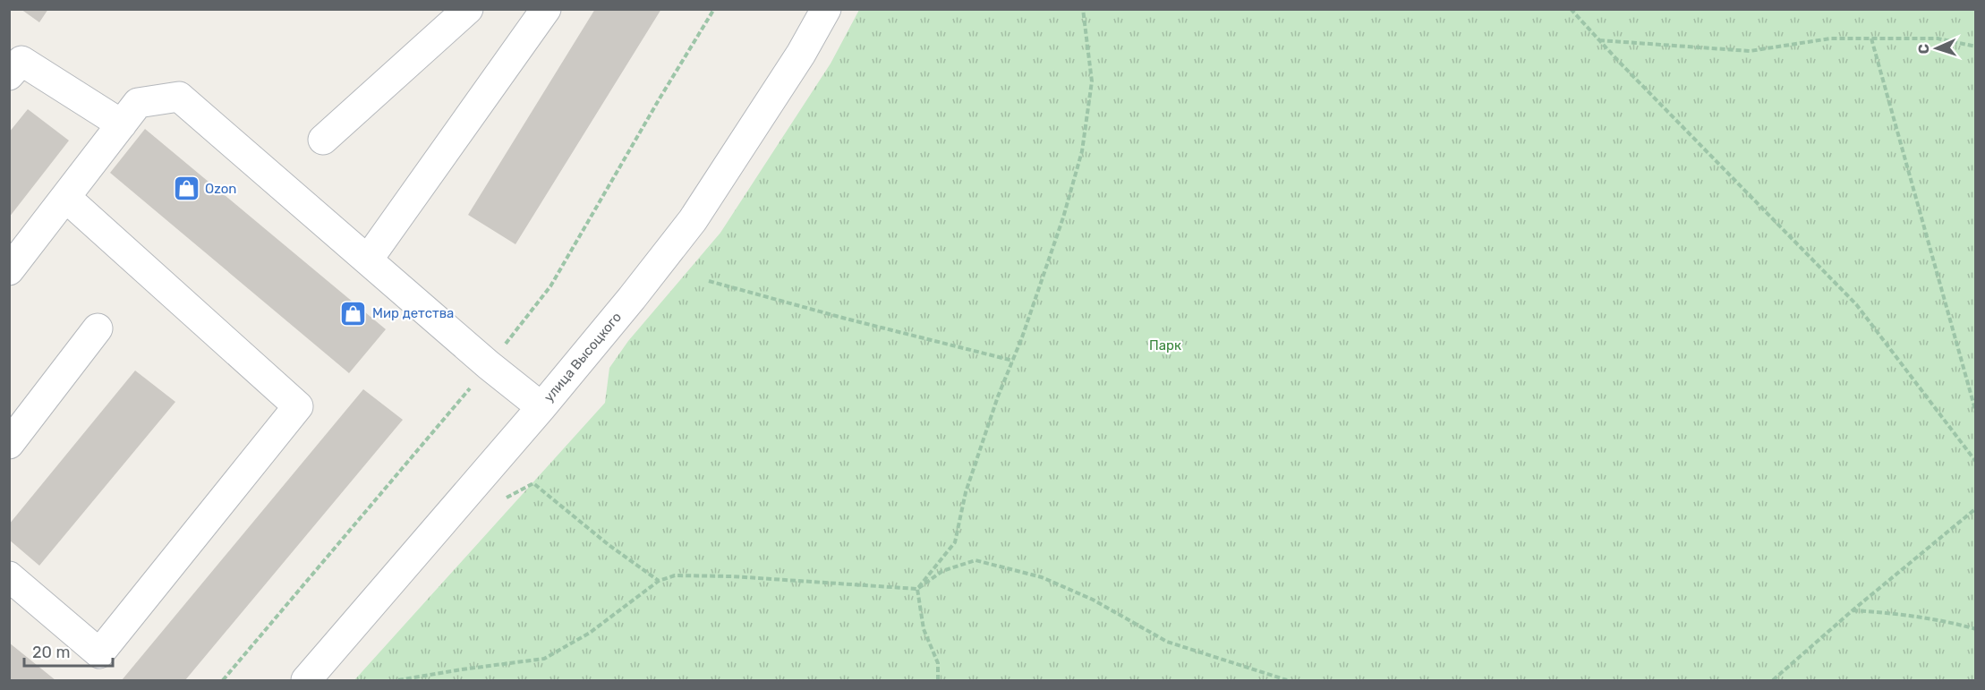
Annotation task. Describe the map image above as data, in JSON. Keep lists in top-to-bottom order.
{
  "streets": {
    "street": ["улица Высоцкого"]
  },
  "parks": ["Парк"],
  "places": {
    "shop": ["Ozon", "Мир детства"]
  },
  "scale_bar": "20 m",
  "north": "left"
}
